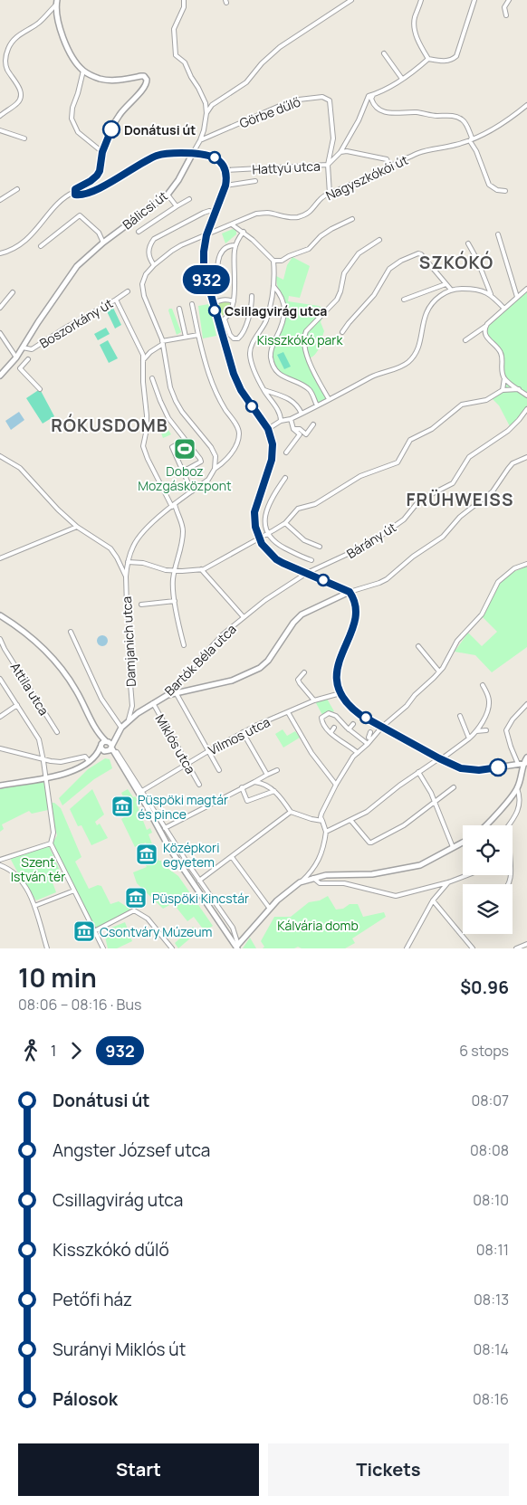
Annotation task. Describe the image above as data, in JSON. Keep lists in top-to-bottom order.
{
  "streets": {
    "street": [
      "Görbe dűlő",
      "Hattyú utca",
      "Nagyszkókói út",
      "Bálicsi út",
      "Boszorkány út",
      "Bárány út",
      "Damjanich utca",
      "Bartók Béla utca",
      "Attila utca",
      "Vilmos utca",
      "Miklós utca"
    ]
  },
  "crossings": [
    ["Görbe dűlő", "Hattyú utca"],
    ["Görbe dűlő", "Bálicsi út"],
    ["Bálicsi út", "Boszorkány út"],
    ["Bárány út", "Bartók Béla utca"],
    ["Damjanich utca", "Bartók Béla utca"],
    ["Bartók Béla utca", "Miklós utca"],
    ["Vilmos utca", "Miklós utca"]
  ],
  "districts": ["SZKÓKÓ", "RÓKUSDOMB", "FRÜHWEISS"],
  "parks": ["Kisszkókó park", "Szent István tér", "Kálvária domb"],
  "places": {
    "other": ["Donátusi út", "Csillagvirág utca"],
    "sports": ["Doboz Mozgásközpont"],
    "museum": [
      "Püspöki magtár és pince",
      "Középkori egyetem",
      "Püspöki Kincstár",
      "Csontváry Múzeum"
    ]
  },
  "lines": ["bus line 932"],
  "page": {
    "on_map": "932",
    "heading": ["10 min", "08:06 – 08:16 · Bus", "$0.96"],
    "legs": ["1", "932", "6 stops"],
    "list": [
      {
        "name": "Donátusi út",
        "value": "08:07"
      },
      {
        "name": "Angster József utca",
        "value": "08:08"
      },
      {
        "name": "Csillagvirág utca",
        "value": "08:10"
      },
      {
        "name": "Kisszkókó dűlő",
        "value": "08:11"
      },
      {
        "name": "Petőfi ház",
        "value": "08:13"
      },
      {
        "name": "Surányi Miklós út",
        "value": "08:14"
      },
      {
        "name": "Pálosok",
        "value": "08:16"
      }
    ],
    "buttons": ["Start", "Tickets"]
  }
}
